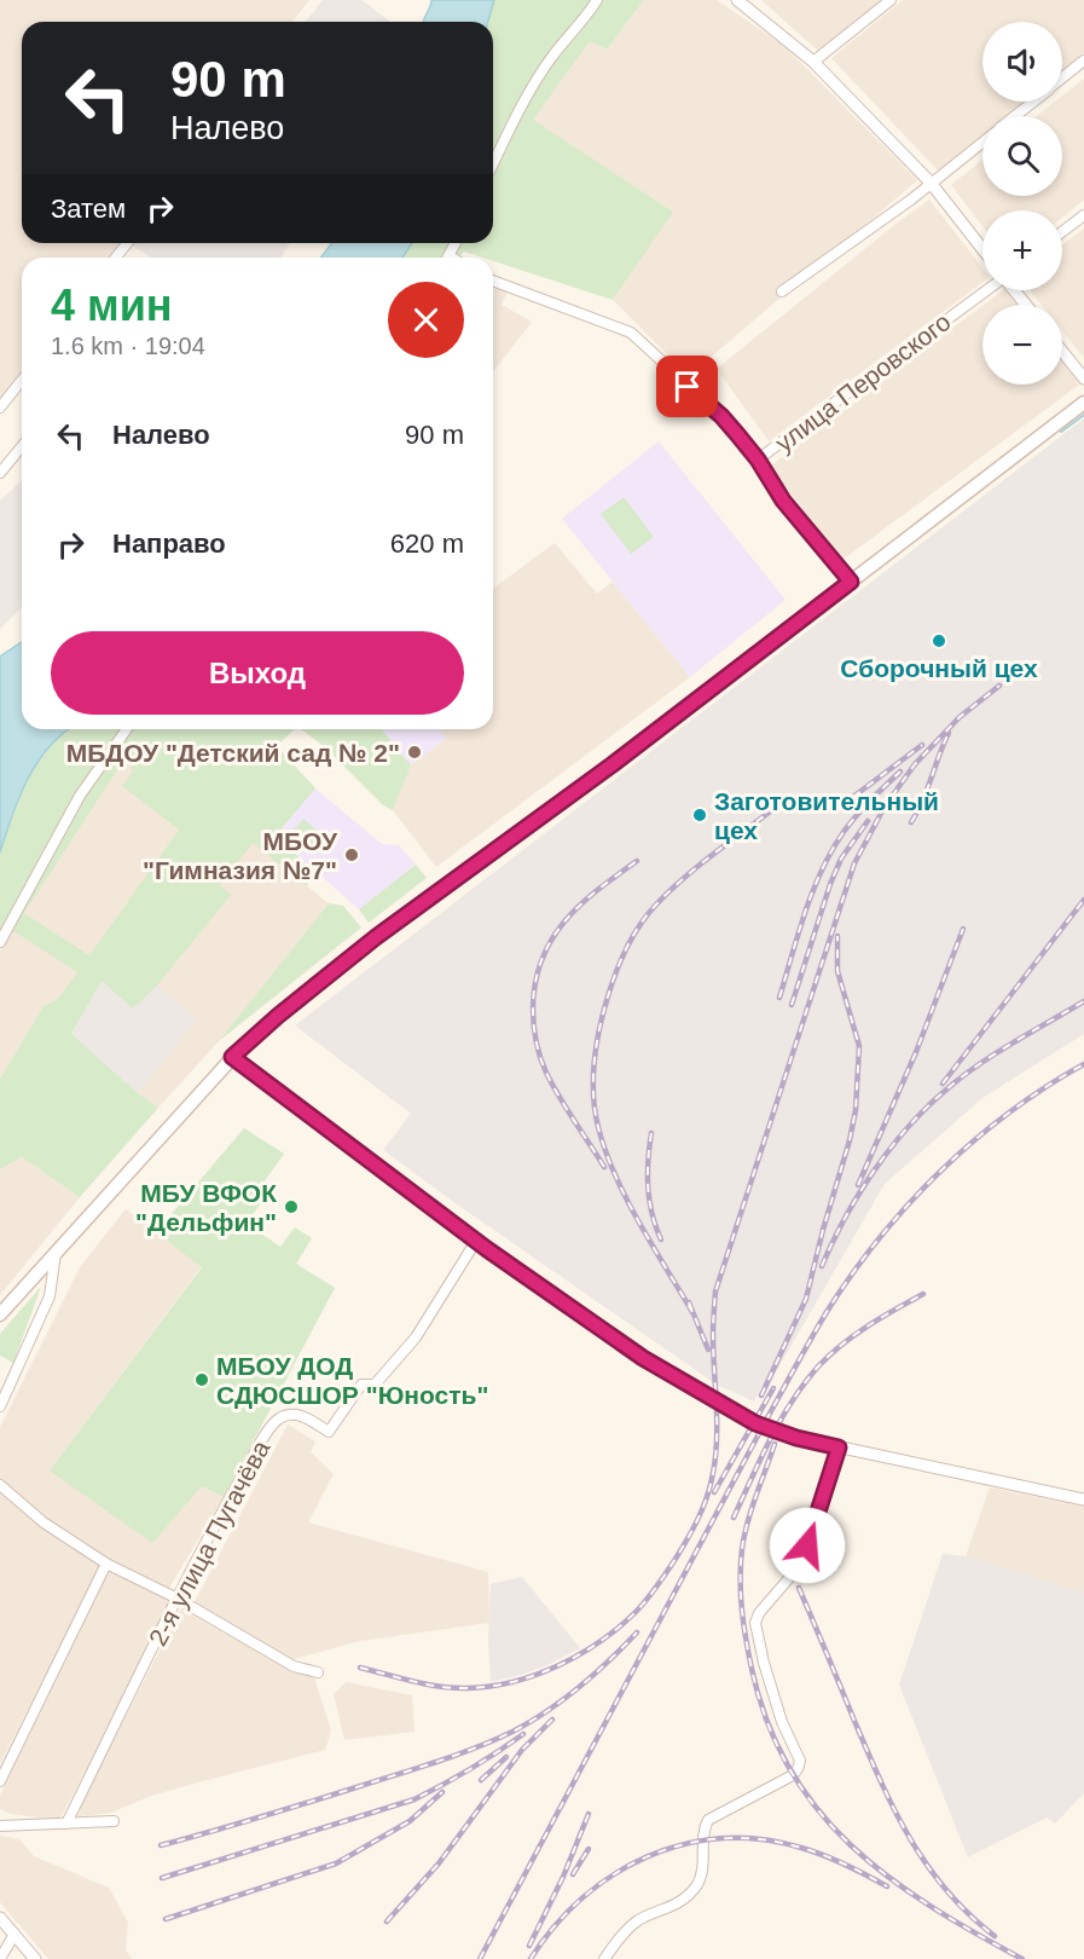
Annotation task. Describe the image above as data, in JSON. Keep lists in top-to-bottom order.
{
  "streets": {
    "street": ["улица Перовского", "2-я улица Пугачёва"]
  },
  "places": [
    "Сборочный цех",
    "МБДОУ \"Детский сад № 2\"",
    "Заготовительный цех",
    "МБОУ \"Гимназия №7\"",
    "МБУ ВФОК \"Дельфин\"",
    "МБОУ ДОД СДЮСШОР \"Юность\""
  ],
  "page": {
    "map_buttons": ["+", "−"],
    "turn": ["90 m", "Налево"],
    "then": "Затем",
    "heading": ["4 мин", "1.6 km · 19:04"],
    "list": [
      {
        "name": "Налево",
        "value": "90 m"
      },
      {
        "name": "Направо",
        "value": "620 m"
      }
    ],
    "buttons": "Выход"
  }
}
